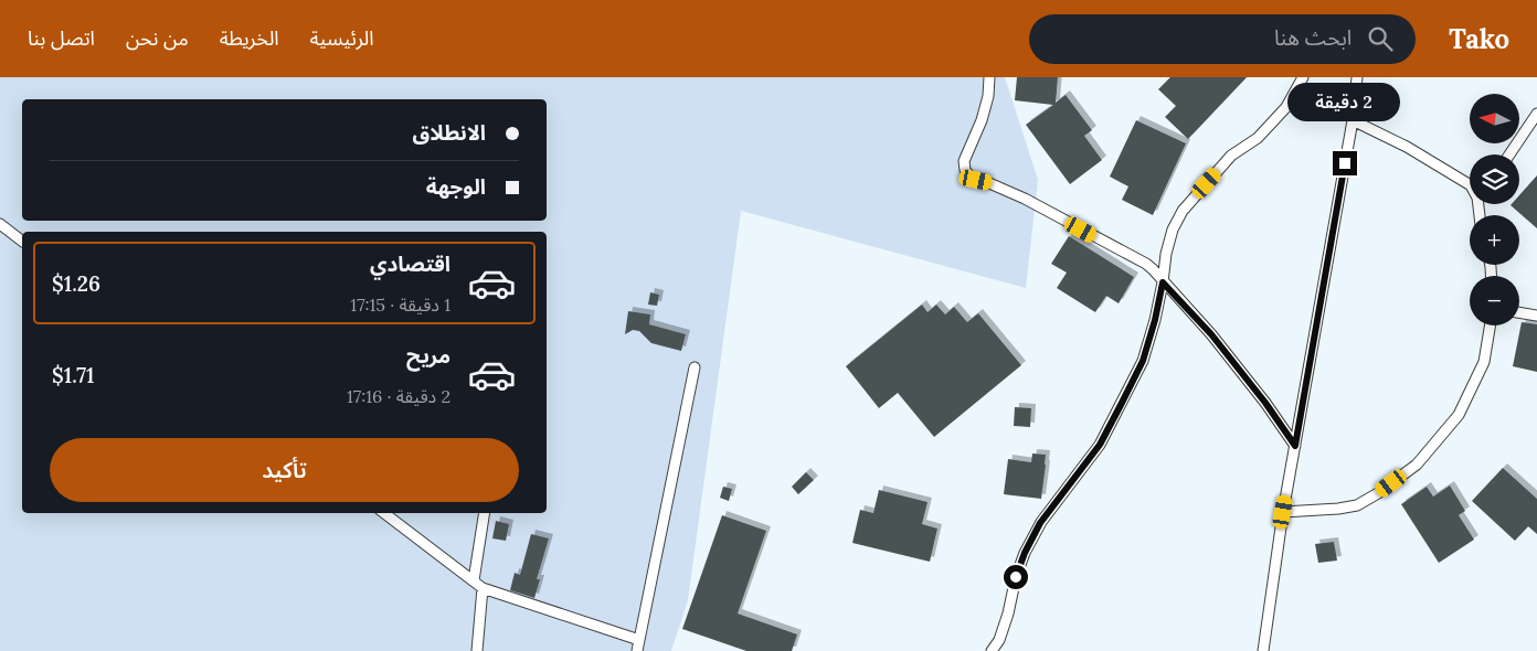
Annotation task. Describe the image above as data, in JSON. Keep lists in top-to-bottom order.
{
  "north": "left",
  "page": {
    "header": "Tako",
    "search": "ابحث هنا",
    "nav": [
      "الرئيسية",
      "الخريطة",
      "من نحن",
      "اتصل بنا"
    ],
    "bubble": "2 دقيقة",
    "map_buttons": ["+", "−"],
    "banner": ["الانطلاق", "الوجهة"],
    "list": [
      {
        "name": "اقتصادي",
        "note": "1 دقيقة · 17:15",
        "value": "$1.26"
      },
      {
        "name": "مريح",
        "note": "2 دقيقة · 17:16",
        "value": "$1.71"
      }
    ],
    "buttons": "تأكيد"
  }
}
